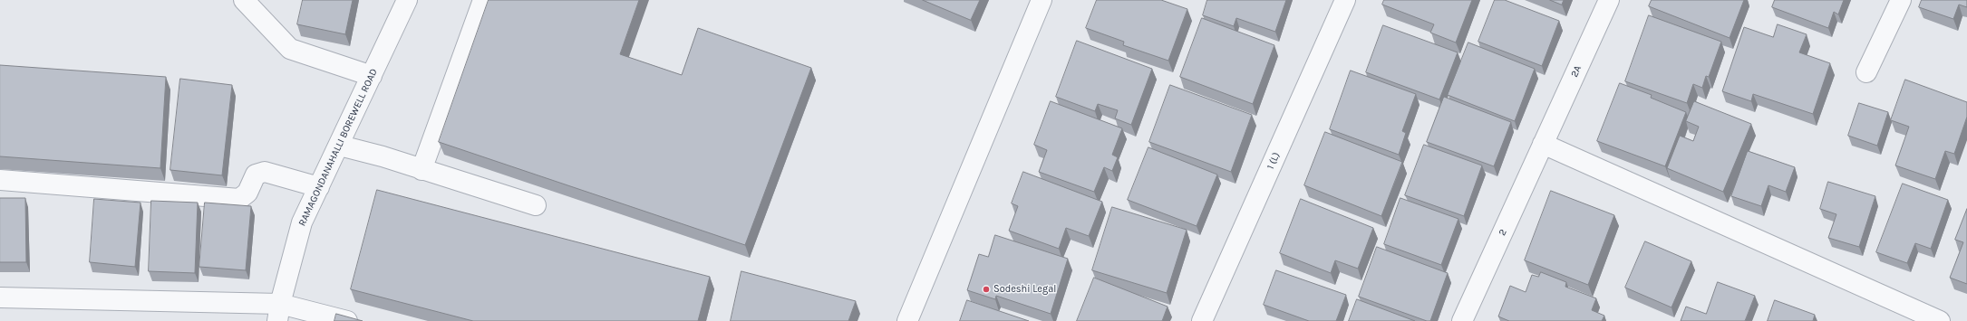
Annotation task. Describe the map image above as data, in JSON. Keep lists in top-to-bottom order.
{
  "streets": {
    "street": [
      "2A",
      "RAMAGONDANAHALLI BOREWELL ROAD",
      "1 (L)",
      "2"
    ]
  },
  "crossings": [
    ["2A", "2"]
  ],
  "places": ["Sodeshi Legal"]
}
